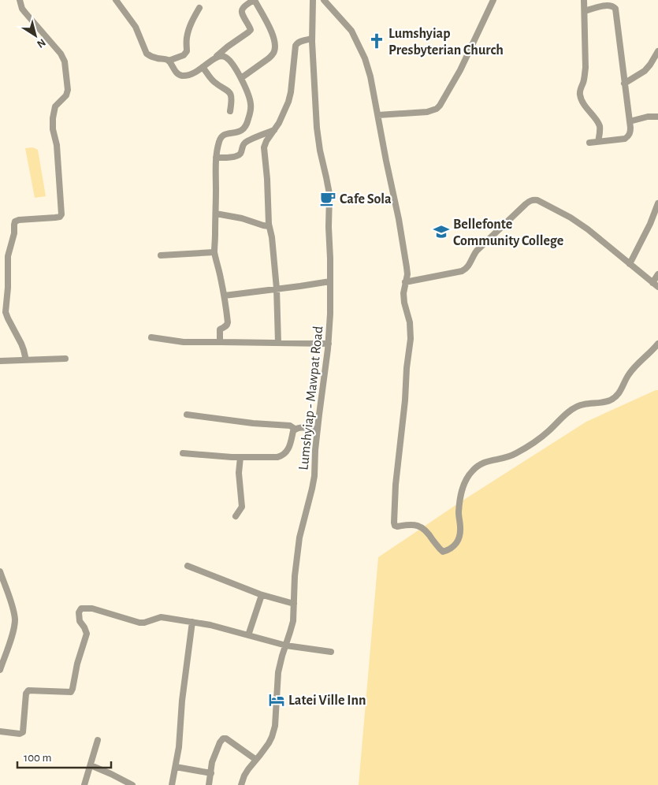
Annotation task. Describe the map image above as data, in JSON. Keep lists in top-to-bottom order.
{
  "streets": {
    "street": ["Lumshyiap - Mawpat Road"]
  },
  "places": {
    "church": ["Lumshyiap Presbyterian Church"],
    "cafe": ["Cafe Sola"],
    "school or university": ["Bellefonte Community College"],
    "hotel": ["Latei Ville Inn"]
  },
  "scale_bar": "100 m",
  "north": "bottom right"
}
